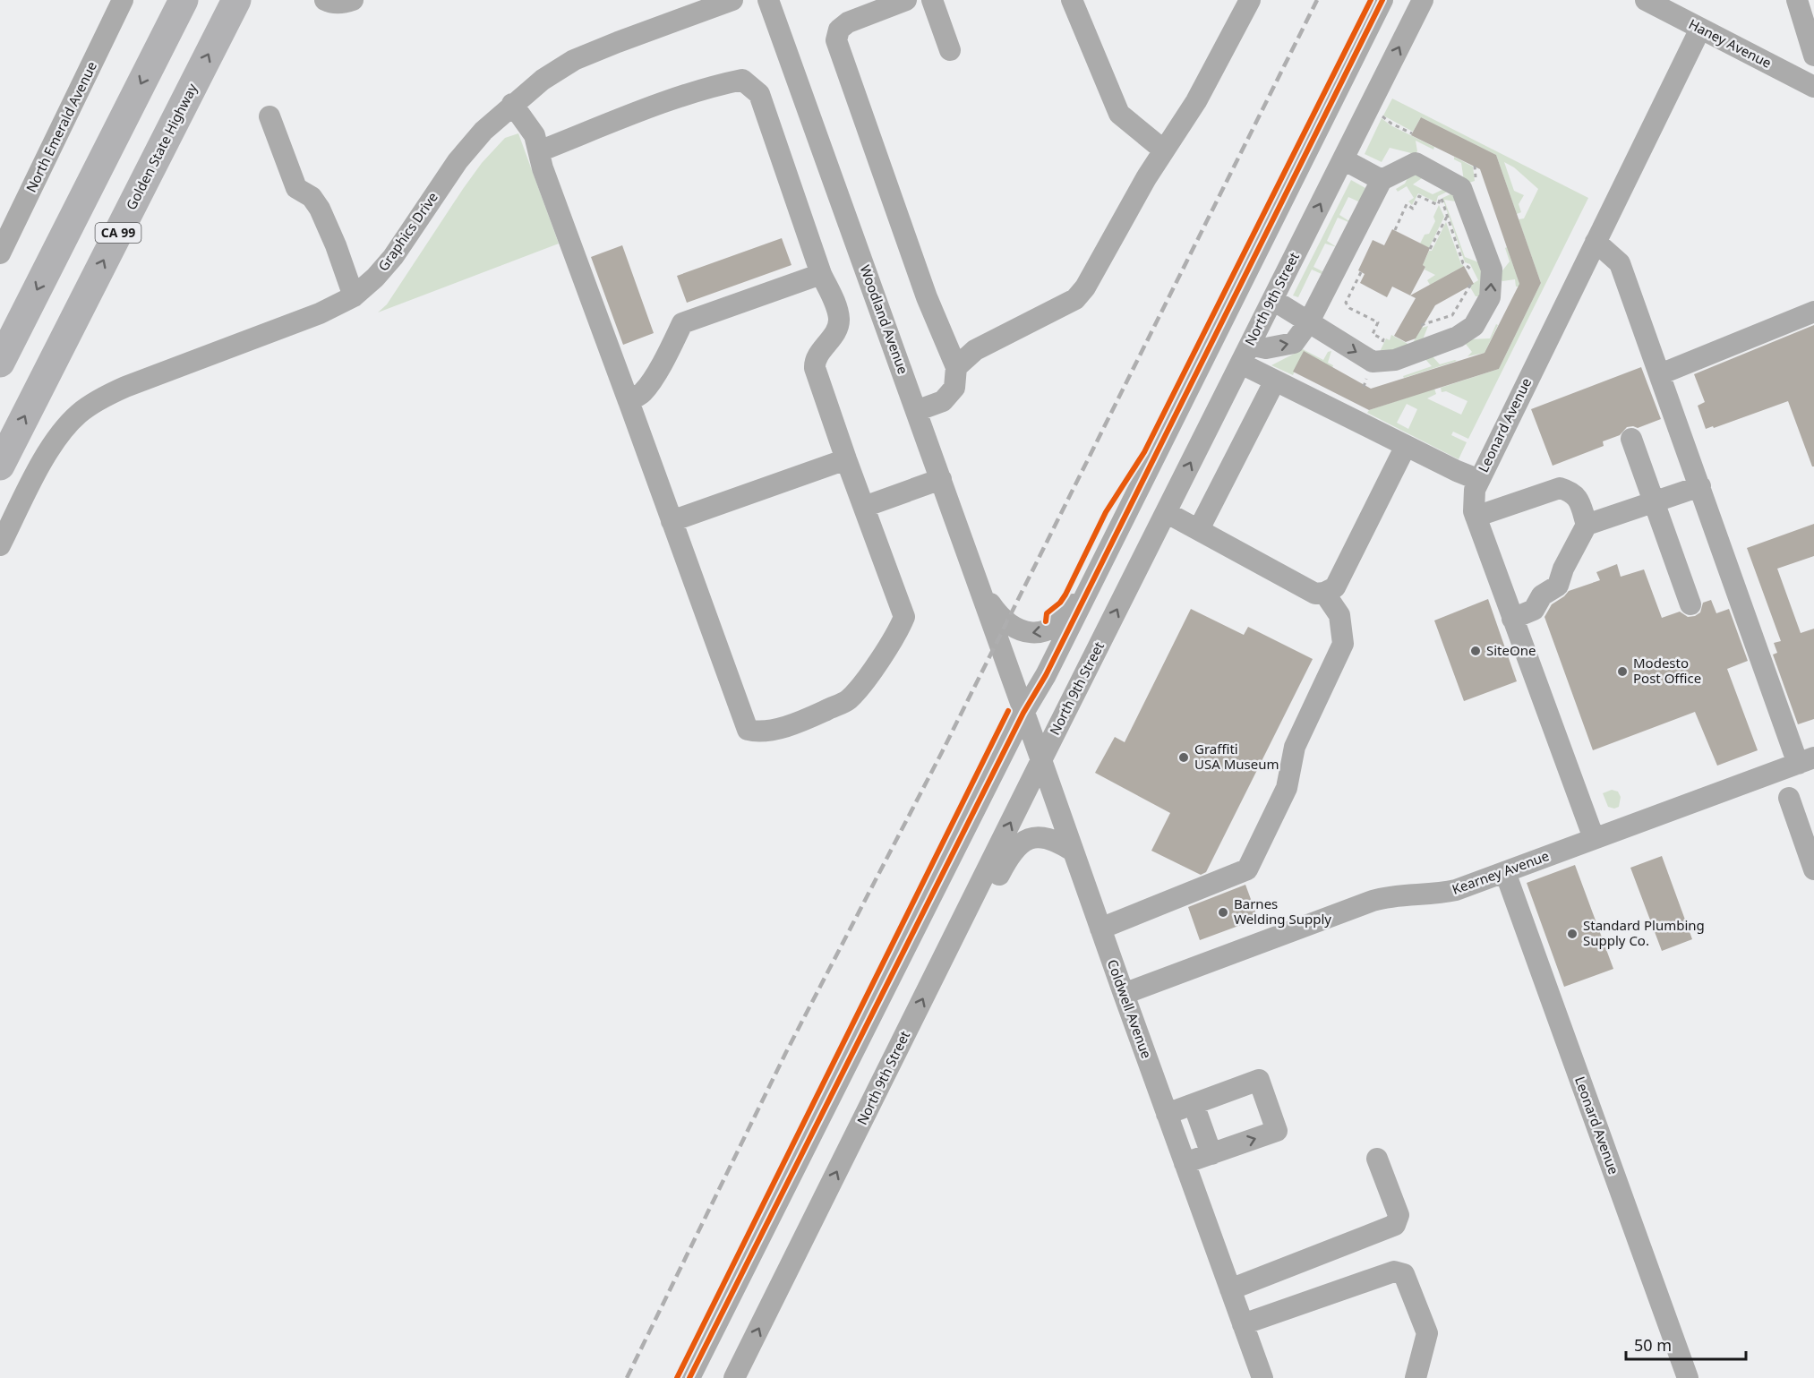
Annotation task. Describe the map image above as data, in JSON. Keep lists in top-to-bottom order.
{
  "streets": {
    "highway": ["Golden State Highway", "CA 99"],
    "street": [
      "Haney Avenue",
      "North Emerald Avenue",
      "Graphics Drive",
      "North 9th Street",
      "Woodland Avenue",
      "Leonard Avenue",
      "Kearney Avenue",
      "Coldwell Avenue"
    ]
  },
  "crossings": [
    ["Haney Avenue", "Leonard Avenue"],
    ["North 9th Street", "Coldwell Avenue"],
    ["Woodland Avenue", "Coldwell Avenue"],
    ["Leonard Avenue", "Kearney Avenue"],
    ["Kearney Avenue", "Coldwell Avenue"]
  ],
  "places": [
    "SiteOne",
    "Modesto Post Office",
    "Graffiti USA Museum",
    "Barnes Welding Supply",
    "Standard Plumbing Supply Co."
  ],
  "scale_bar": "50 m"
}
